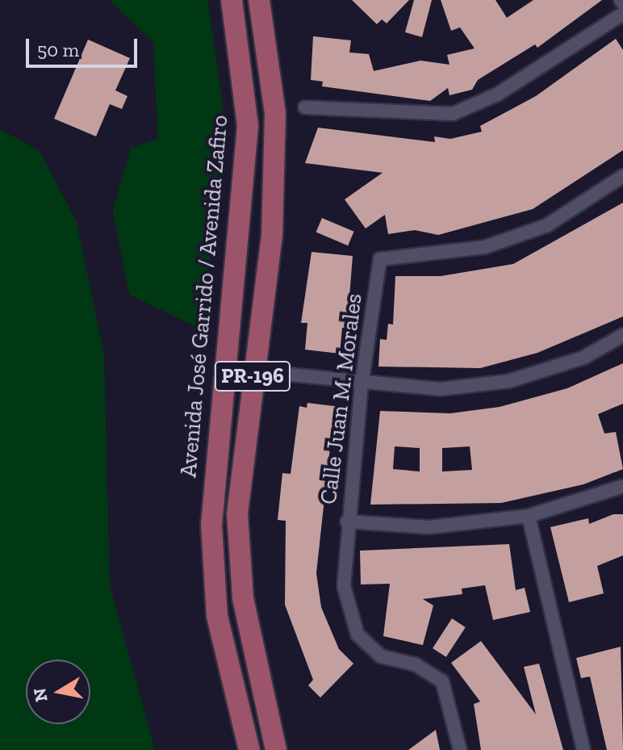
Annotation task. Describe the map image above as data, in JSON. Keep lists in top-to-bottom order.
{
  "streets": {
    "main road": ["Avenida José Garrido / Avenida Zafiro", "PR-196"],
    "street": ["Calle Juan M. Morales"]
  },
  "scale_bar": "50 m",
  "north": "left"
}
